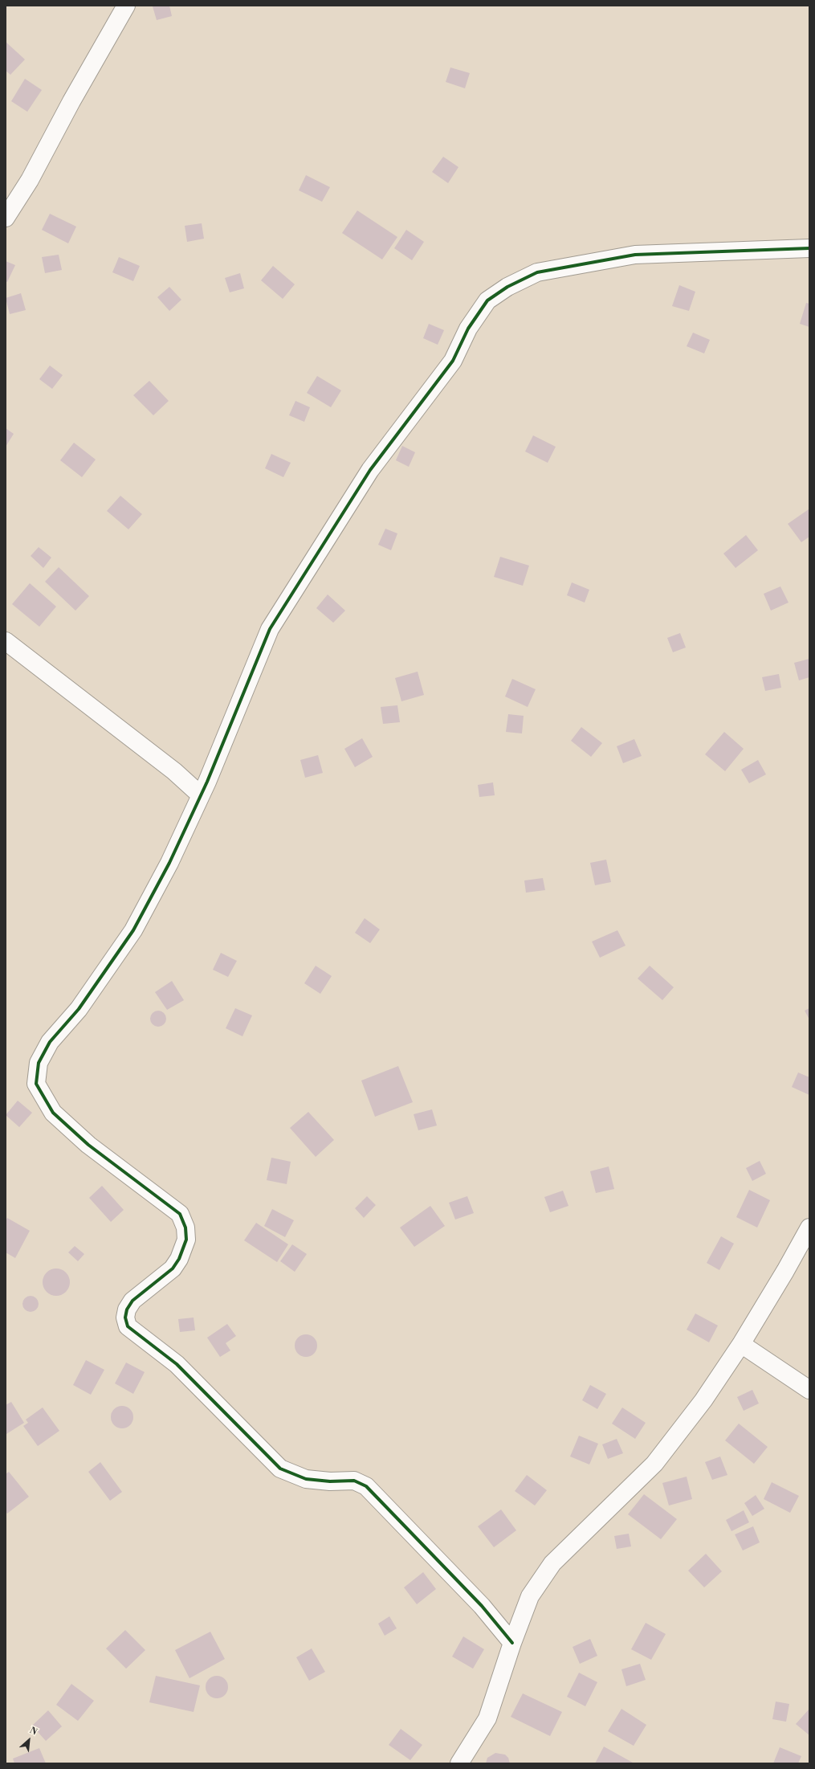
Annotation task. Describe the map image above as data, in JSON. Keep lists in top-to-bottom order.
{
  "north": "top right"
}
